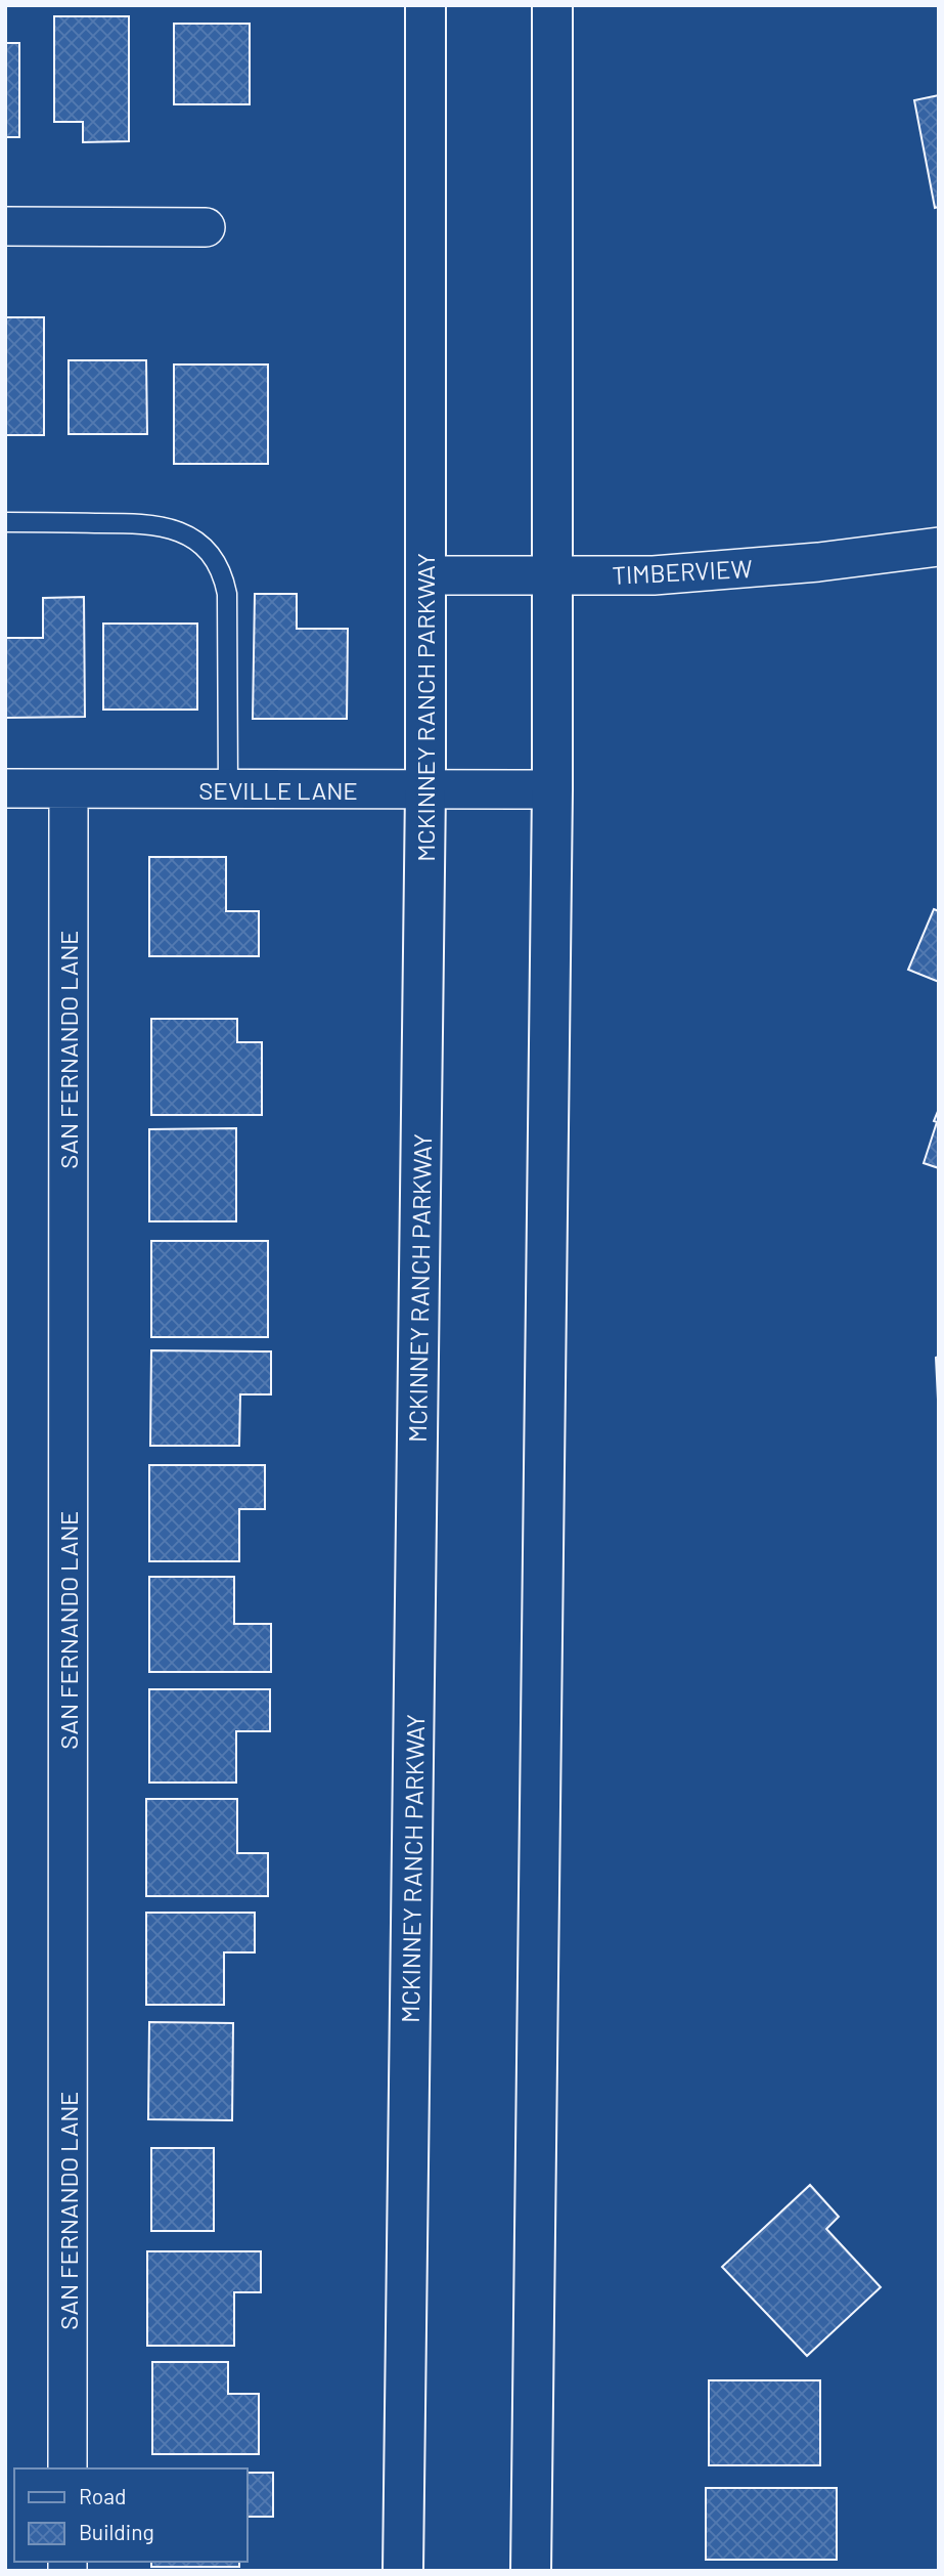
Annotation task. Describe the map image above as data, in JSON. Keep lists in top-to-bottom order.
{
  "streets": {
    "main road": ["MCKINNEY RANCH PARKWAY"],
    "street": ["TIMBERVIEW", "SEVILLE LANE", "SAN FERNANDO LANE"]
  },
  "crossings": [
    ["TIMBERVIEW", "MCKINNEY RANCH PARKWAY"],
    ["MCKINNEY RANCH PARKWAY", "SEVILLE LANE"],
    ["SEVILLE LANE", "SAN FERNANDO LANE"]
  ],
  "legend": ["Road", "Building"]
}
